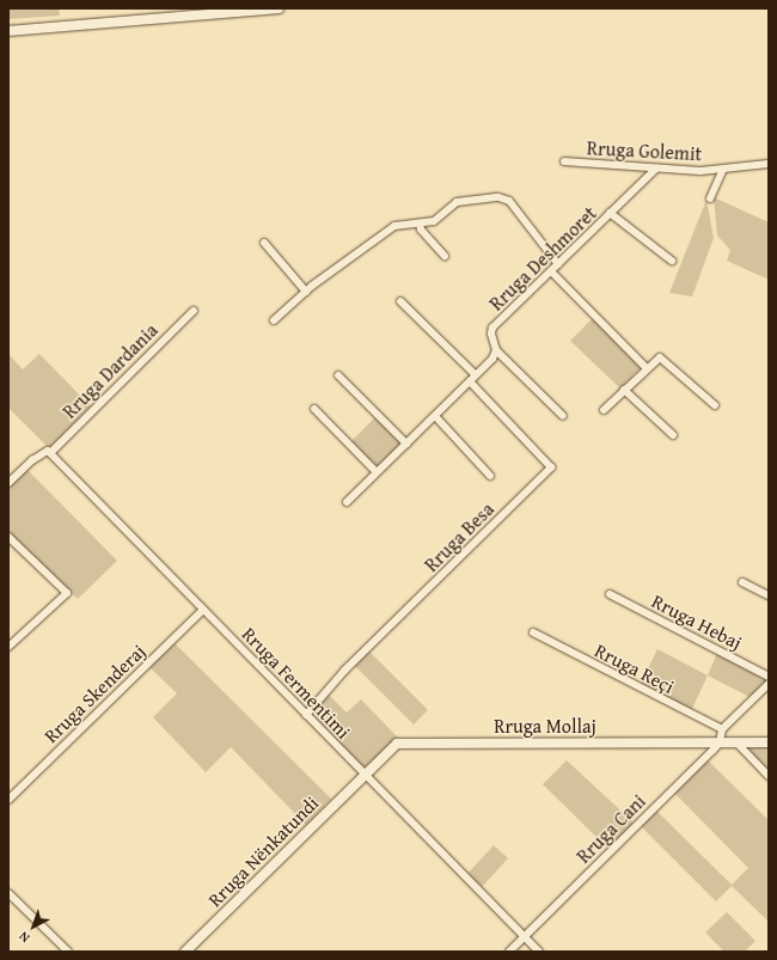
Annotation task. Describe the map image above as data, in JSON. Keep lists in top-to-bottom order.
{
  "streets": {
    "street": [
      "Rruga Golemit",
      "Rruga Deshmoret",
      "Rruga Dardania",
      "Rruga Besa",
      "Rruga Hebaj",
      "Rruga Reçi",
      "Rruga Fermentimi",
      "Rruga Skenderaj",
      "Rruga Mollaj",
      "Rruga Cani",
      "Rruga Nënkatundi"
    ]
  },
  "crossings": [
    ["Rruga Golemit", "Rruga Deshmoret"],
    ["Rruga Dardania", "Rruga Fermentimi"],
    ["Rruga Besa", "Rruga Fermentimi"],
    ["Rruga Fermentimi", "Rruga Skenderaj"],
    ["Rruga Fermentimi", "Rruga Mollaj"],
    ["Rruga Fermentimi", "Rruga Cani"],
    ["Rruga Fermentimi", "Rruga Nënkatundi"],
    ["Rruga Mollaj", "Rruga Cani"],
    ["Rruga Mollaj", "Rruga Nënkatundi"]
  ],
  "north": "bottom left"
}
